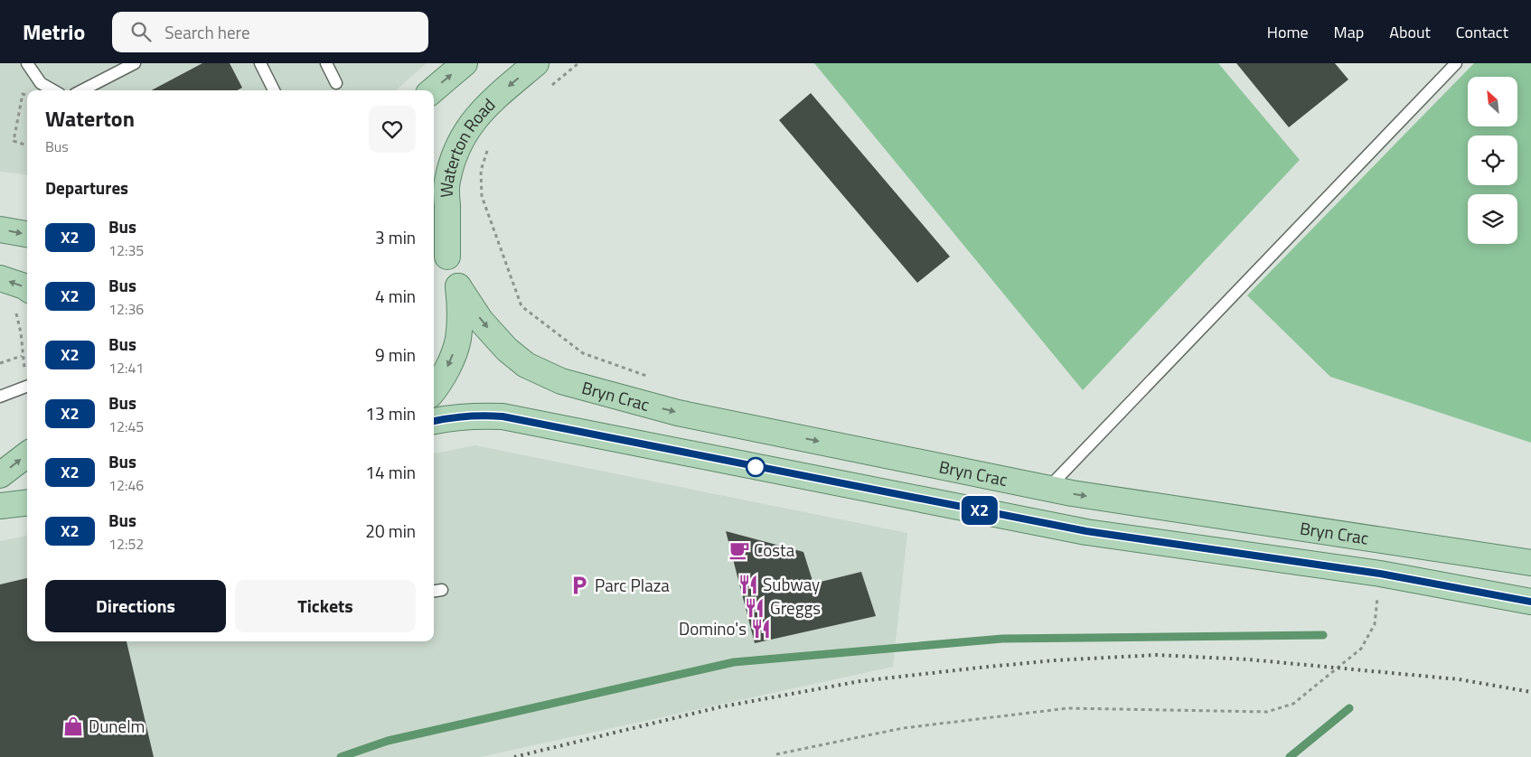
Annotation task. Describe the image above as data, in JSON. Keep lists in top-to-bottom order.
{
  "streets": {
    "main road": ["Waterton Road", "Bryn Crac"]
  },
  "one_way": ["Waterton Road"],
  "places": {
    "cafe": ["Costa"],
    "restaurant": ["Subway", "Greggs", "Domino's"],
    "parking": ["Parc Plaza"],
    "shop": ["Dunelm"]
  },
  "lines": ["bus line X2"],
  "north": "top left",
  "page": {
    "header": "Metrio",
    "search": "Search here",
    "nav": [
      "Home",
      "Map",
      "About",
      "Contact"
    ],
    "on_map": "X2",
    "heading": [
      ["Waterton", "Bus"],
      "Departures"
    ],
    "list": [
      {
        "mark": "X2",
        "name": "Bus",
        "note": "12:35",
        "value": "3 min"
      },
      {
        "mark": "X2",
        "name": "Bus",
        "note": "12:36",
        "value": "4 min"
      },
      {
        "mark": "X2",
        "name": "Bus",
        "note": "12:41",
        "value": "9 min"
      },
      {
        "mark": "X2",
        "name": "Bus",
        "note": "12:45",
        "value": "13 min"
      },
      {
        "mark": "X2",
        "name": "Bus",
        "note": "12:46",
        "value": "14 min"
      },
      {
        "mark": "X2",
        "name": "Bus",
        "note": "12:52",
        "value": "20 min"
      }
    ],
    "buttons": ["Directions", "Tickets"]
  }
}
